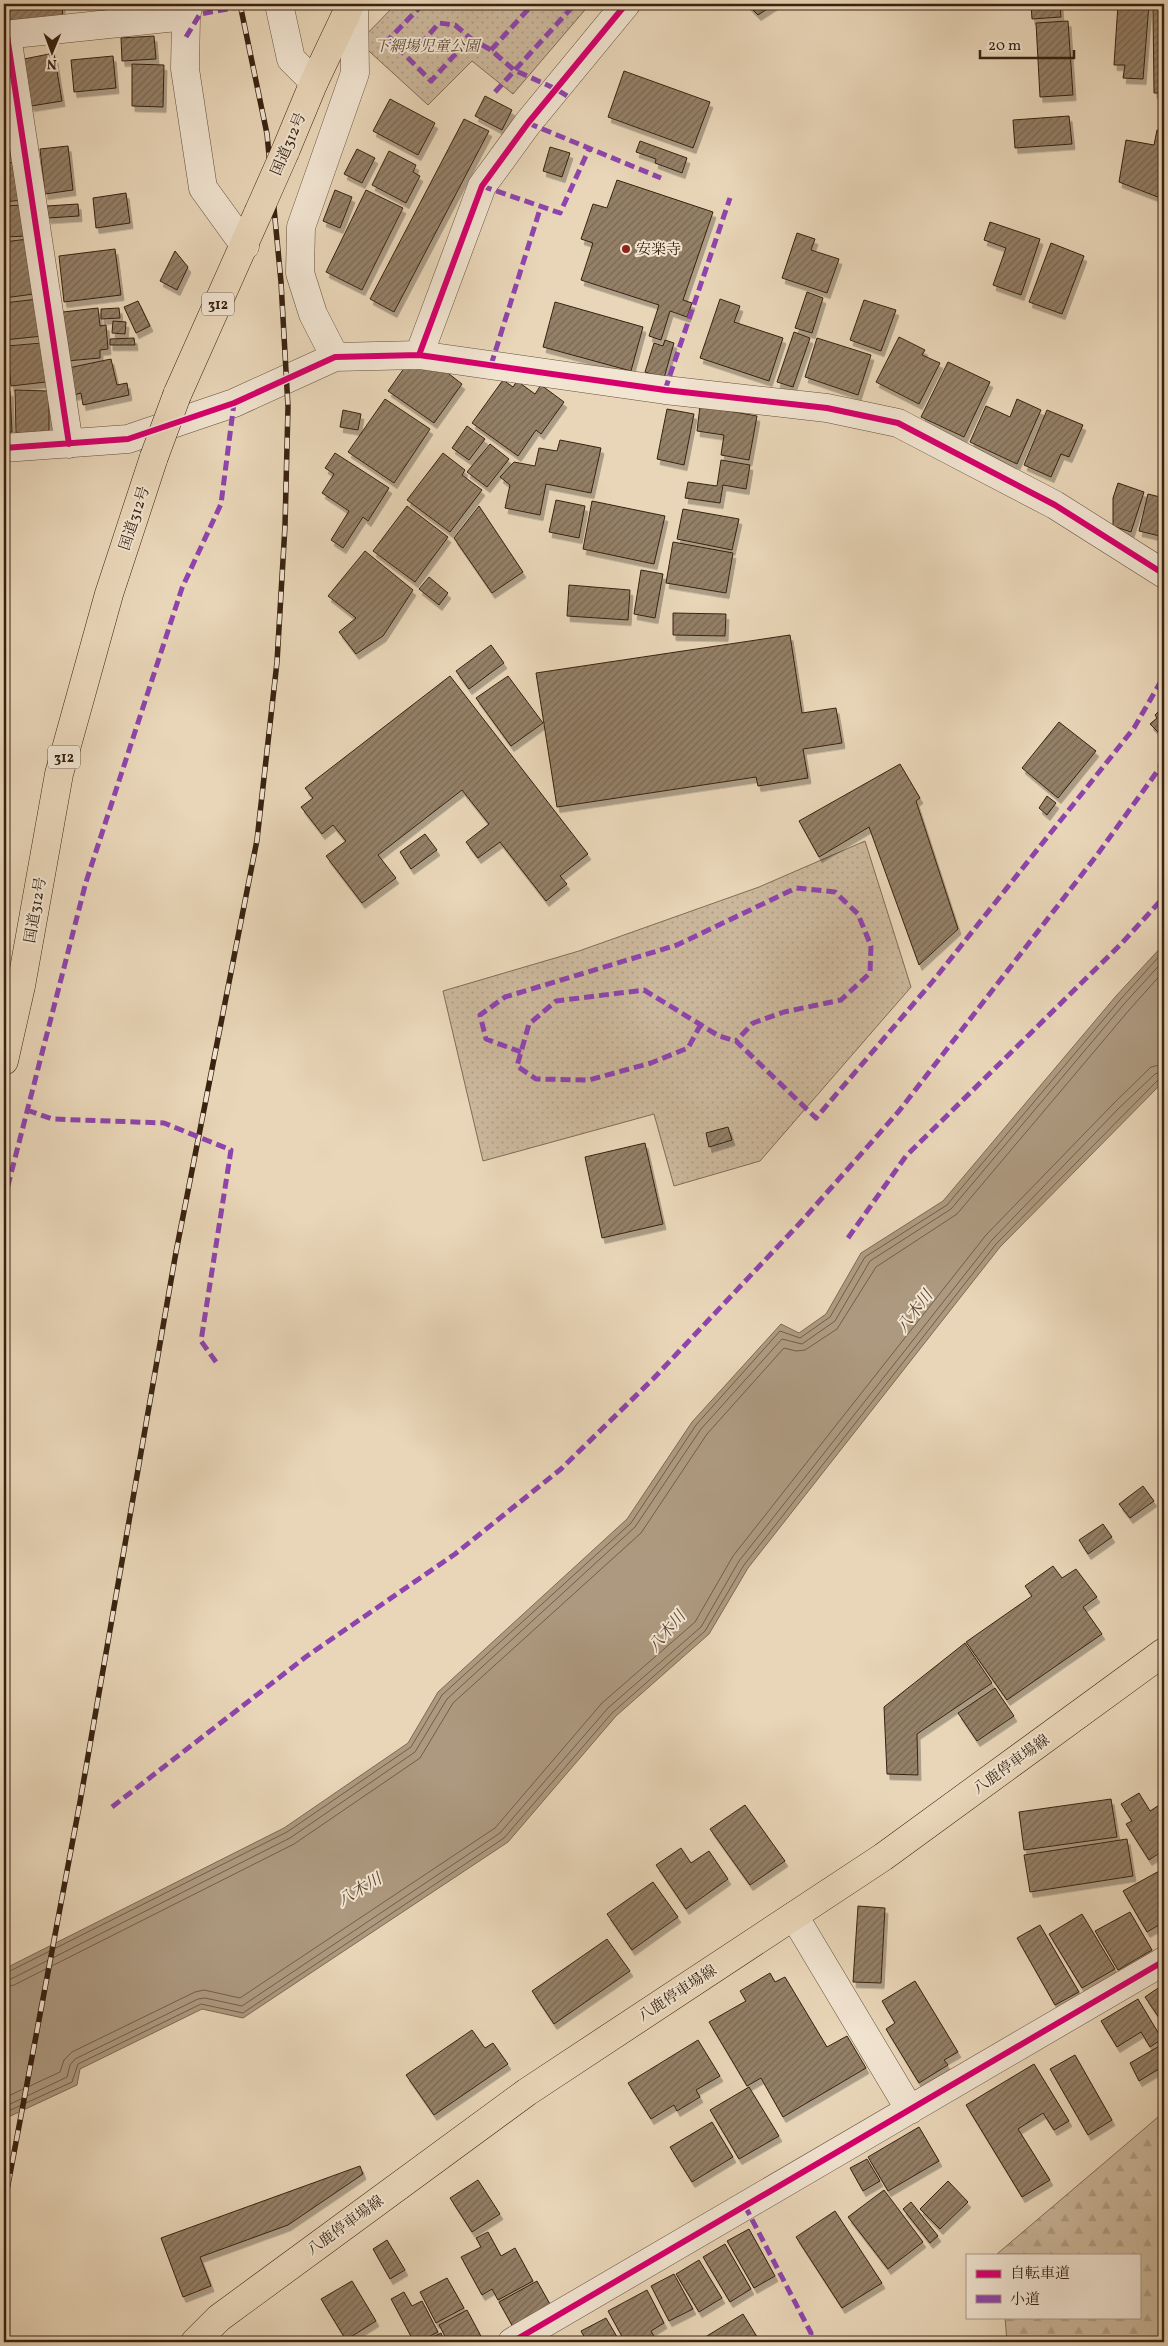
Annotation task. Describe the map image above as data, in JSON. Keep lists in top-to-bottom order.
{
  "streets": {
    "main road": ["国道312号", "312", "八鹿停車場線"]
  },
  "water": ["八木川"],
  "parks": ["下網場児童公園"],
  "places": ["安楽寺"],
  "legend": ["自転車道", "小道"],
  "scale_bar": "20 m",
  "north": "bottom"
}
